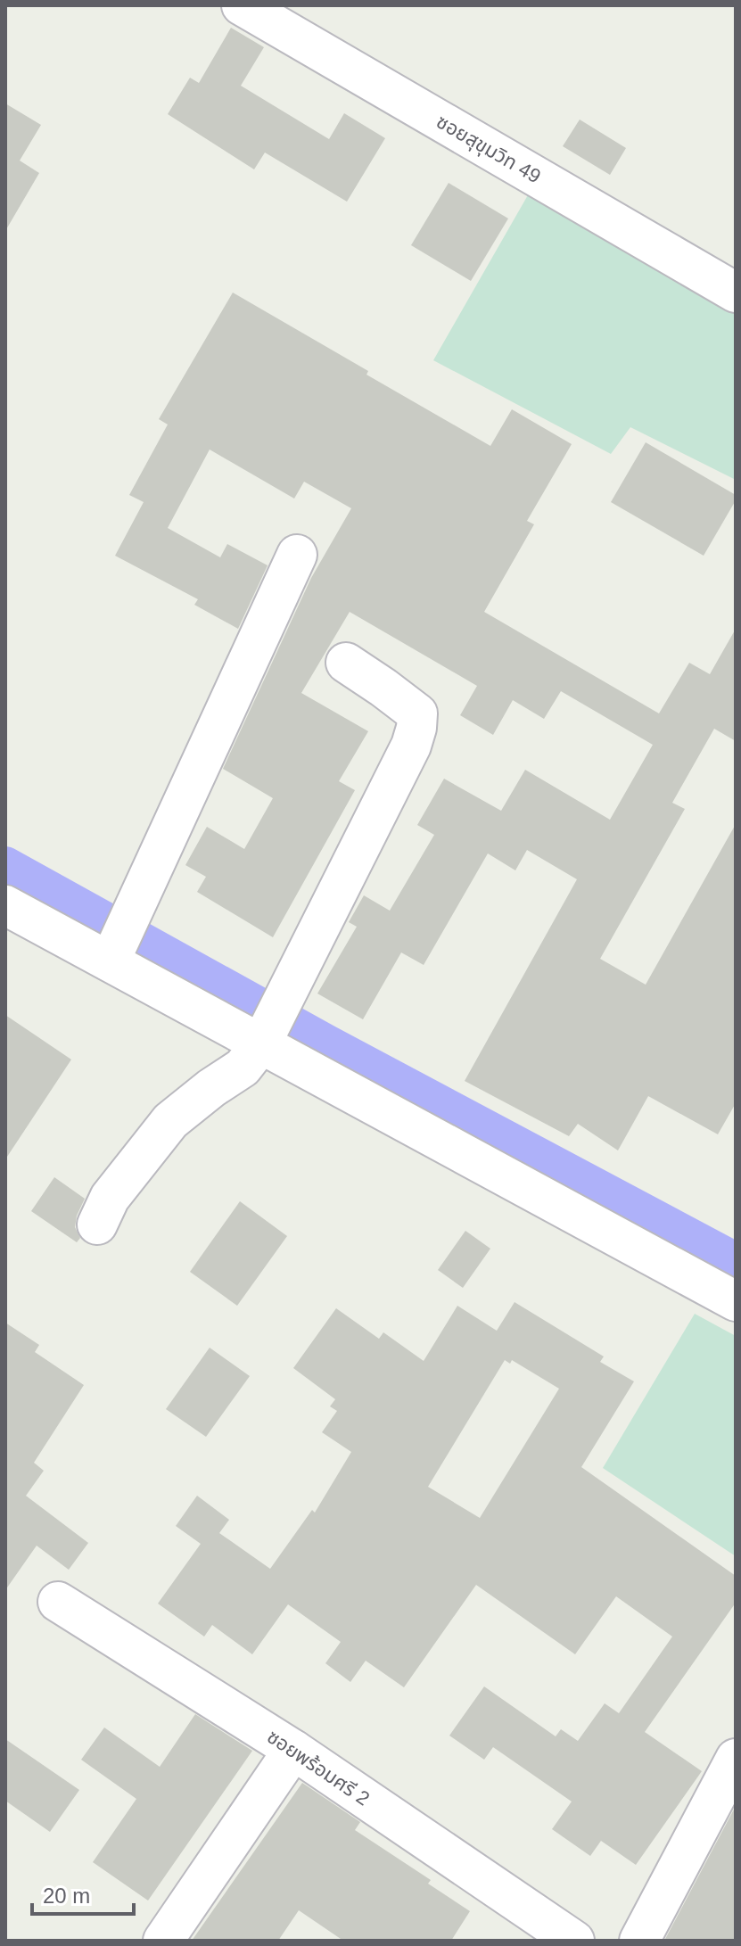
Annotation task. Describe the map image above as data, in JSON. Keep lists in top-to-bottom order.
{
  "streets": {
    "street": ["ซอยสุขุมวิท 49", "ซอยพร้อมศรี 2"]
  },
  "scale_bar": "20 m"
}
